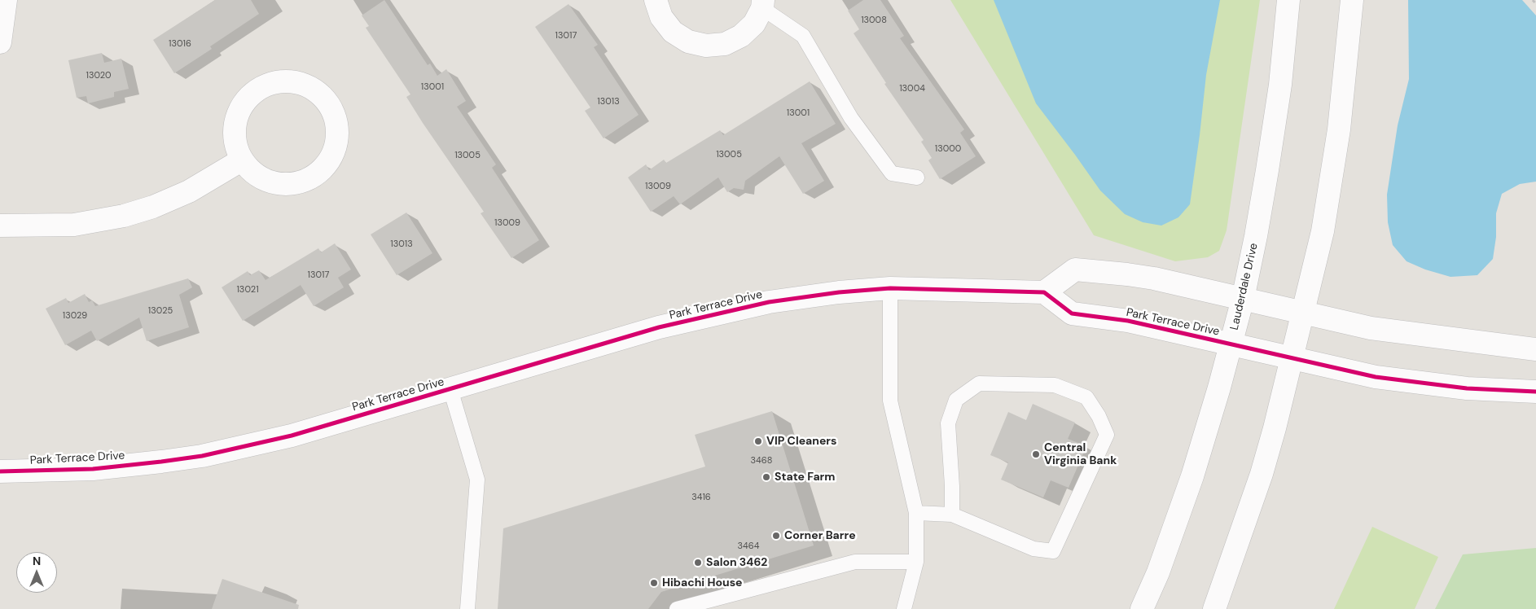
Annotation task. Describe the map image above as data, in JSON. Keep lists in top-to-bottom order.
{
  "streets": {
    "street": ["Lauderdale Drive", "Park Terrace Drive"]
  },
  "crossings": [
    ["Lauderdale Drive", "Park Terrace Drive"]
  ],
  "places": [
    "VIP Cleaners",
    "Central Virginia Bank",
    "State Farm",
    "Corner Barre",
    "Salon 3462",
    "Hibachi House"
  ],
  "house_numbers": [
    "13008",
    "13017",
    "13016",
    "13020",
    "13001",
    "13004",
    "13013",
    "13001",
    "13000",
    "13005",
    "13005",
    "13009",
    "13009",
    "13013",
    "13017",
    "13021",
    "13025",
    "13029",
    "3468",
    "3416",
    "3464"
  ],
  "north": "top"
}
